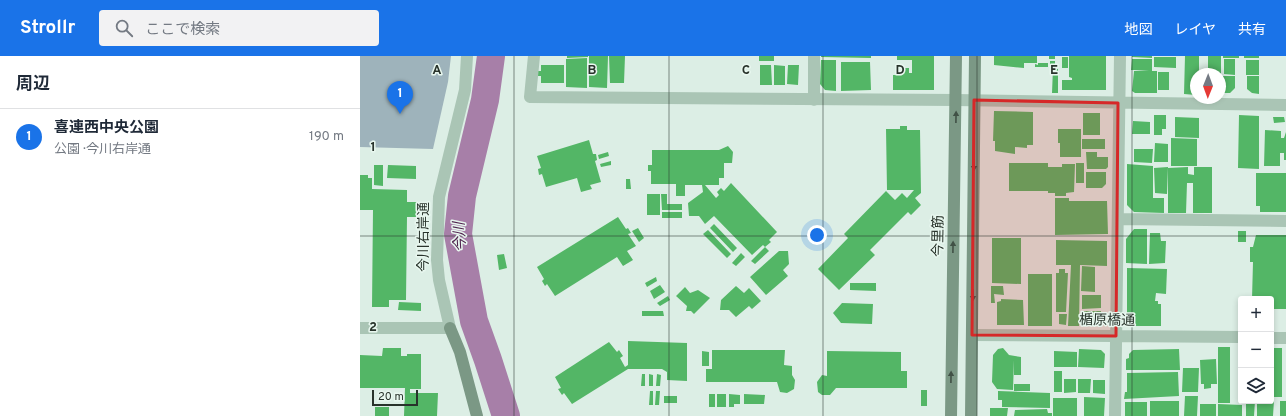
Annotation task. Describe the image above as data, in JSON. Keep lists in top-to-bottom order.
{
  "streets": {
    "street": ["今里筋", "今川右岸通", "楯原橋通"]
  },
  "water": ["今川"],
  "scale_bar": "20 m",
  "north": "bottom",
  "page": {
    "header": "Strollr",
    "search": "ここで検索",
    "nav": ["地図", "レイヤ", "共有"],
    "heading": "周辺",
    "pins": "1",
    "list": [
      {
        "mark": "1",
        "name": "喜連西中央公園",
        "note": "公園 · 今川右岸通",
        "value": "190 m"
      }
    ],
    "map_buttons": ["+", "−"],
    "scale": "20 m"
  },
  "grid": {
    "columns": [
      "A",
      "B",
      "C",
      "D",
      "E"
    ],
    "rows": ["1", "2"]
  }
}
